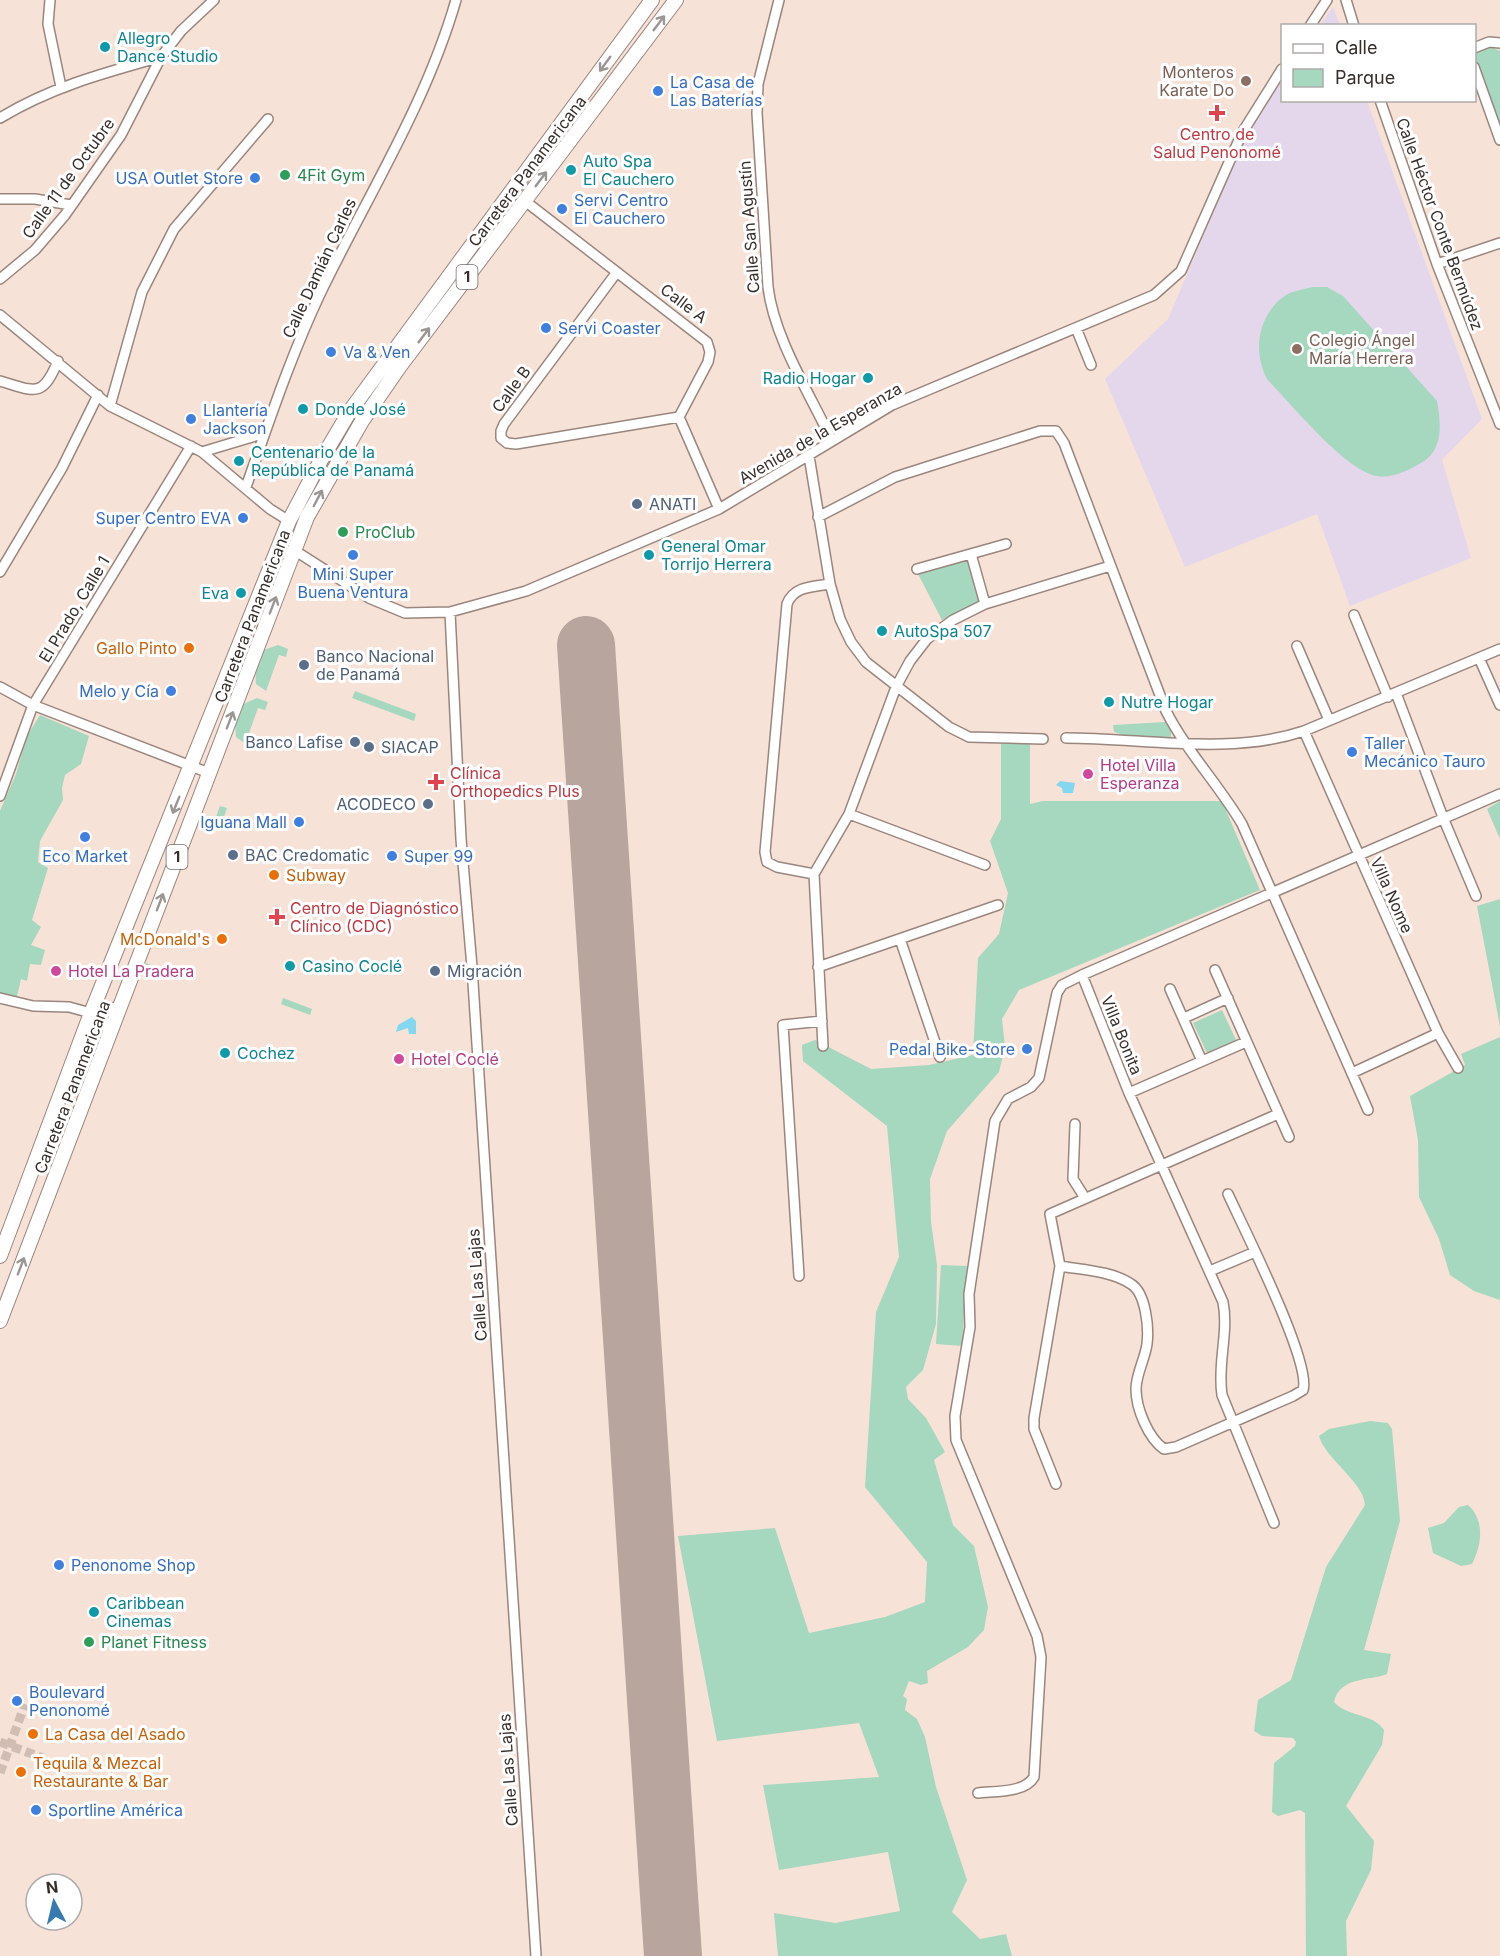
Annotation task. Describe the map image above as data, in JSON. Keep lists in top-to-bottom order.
{
  "streets": {
    "highway": ["Carretera Panamericana", "1"],
    "street": [
      "Calle 11 de Octubre",
      "Calle Héctor Conte Bermúdez",
      "Calle San Agustín",
      "Calle Damián Carles",
      "Calle A",
      "Calle B",
      "Avenida de la Esperanza",
      "El Prado, Calle 1",
      "Villa Nome",
      "Villa Bonita",
      "Calle Las Lajas"
    ]
  },
  "crossings": [
    ["Carretera Panamericana", "1"],
    ["Carretera Panamericana", "Calle A"],
    ["Carretera Panamericana", "Avenida de la Esperanza"],
    ["Calle San Agustín", "Avenida de la Esperanza"],
    ["Calle A", "Calle B"],
    ["Avenida de la Esperanza", "Calle Las Lajas"]
  ],
  "places": {
    "other": [
      "Allegro Dance Studio",
      "Monteros Karate Do",
      "La Casa de Las Baterías",
      "Auto Spa El Cauchero",
      "4Fit Gym",
      "USA Outlet Store",
      "Servi Centro El Cauchero",
      "Servi Coaster",
      "Colegio Ángel María Herrera",
      "Va & Ven",
      "Radio Hogar",
      "Donde José",
      "Llantería Jackson",
      "Centenario de la República de Panamá",
      "ANATI",
      "Super Centro EVA",
      "ProClub",
      "Mini Super Buena Ventura",
      "General Omar Torrijo Herrera",
      "Eva",
      "AutoSpa 507",
      "Gallo Pinto",
      "Banco Nacional de Panamá",
      "Melo y Cía",
      "Nutre Hogar",
      "Banco Lafise",
      "SIACAP",
      "Taller Mecánico Tauro",
      "Hotel Villa Esperanza",
      "ACODECO",
      "Iguana Mall",
      "Eco Market",
      "BAC Credomatic",
      "Super 99",
      "Subway",
      "McDonald's",
      "Casino Coclé",
      "Hotel La Pradera",
      "Migración",
      "Pedal Bike-Store",
      "Cochez",
      "Hotel Coclé",
      "Penonome Shop",
      "Caribbean Cinemas",
      "Planet Fitness",
      "Boulevard Penonomé",
      "La Casa del Asado",
      "Tequila & Mezcal Restaurante & Bar",
      "Sportline América"
    ],
    "health": ["Centro de Salud Penonomé", "Clínica Orthopedics Plus", "Centro de Diagnóstico Clínico (CDC)"]
  },
  "legend": ["Calle", "Parque"],
  "north": "top"
}
